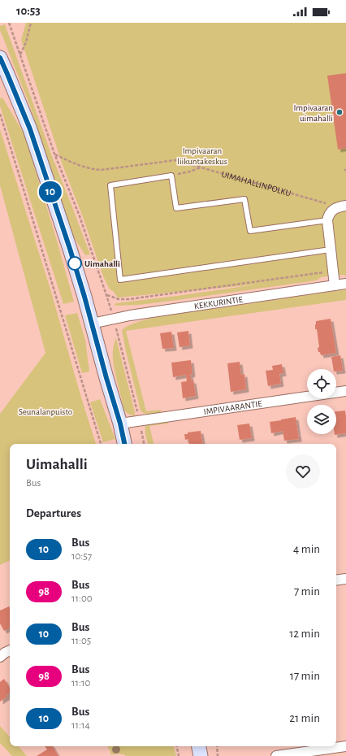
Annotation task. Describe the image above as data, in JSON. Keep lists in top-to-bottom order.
{
  "streets": {
    "street": ["KEKKURINTIE", "IMPIVAARANTIE"],
    "path": ["UIMAHALLINPOLKU"]
  },
  "parks": ["Impivaaran liikuntakeskus", "Seunalanpuisto"],
  "places": ["Impivaaran uimahalli", "Uimahalli"],
  "lines": ["bus line 10"],
  "page": {
    "status": "10:53",
    "on_map": "10",
    "heading": [
      ["Uimahalli", "Bus"],
      "Departures"
    ],
    "list": [
      {
        "mark": "10",
        "name": "Bus",
        "note": "10:57",
        "value": "4 min"
      },
      {
        "mark": "98",
        "name": "Bus",
        "note": "11:00",
        "value": "7 min"
      },
      {
        "mark": "10",
        "name": "Bus",
        "note": "11:05",
        "value": "12 min"
      },
      {
        "mark": "98",
        "name": "Bus",
        "note": "11:10",
        "value": "17 min"
      },
      {
        "mark": "10",
        "name": "Bus",
        "note": "11:14",
        "value": "21 min"
      }
    ]
  }
}
